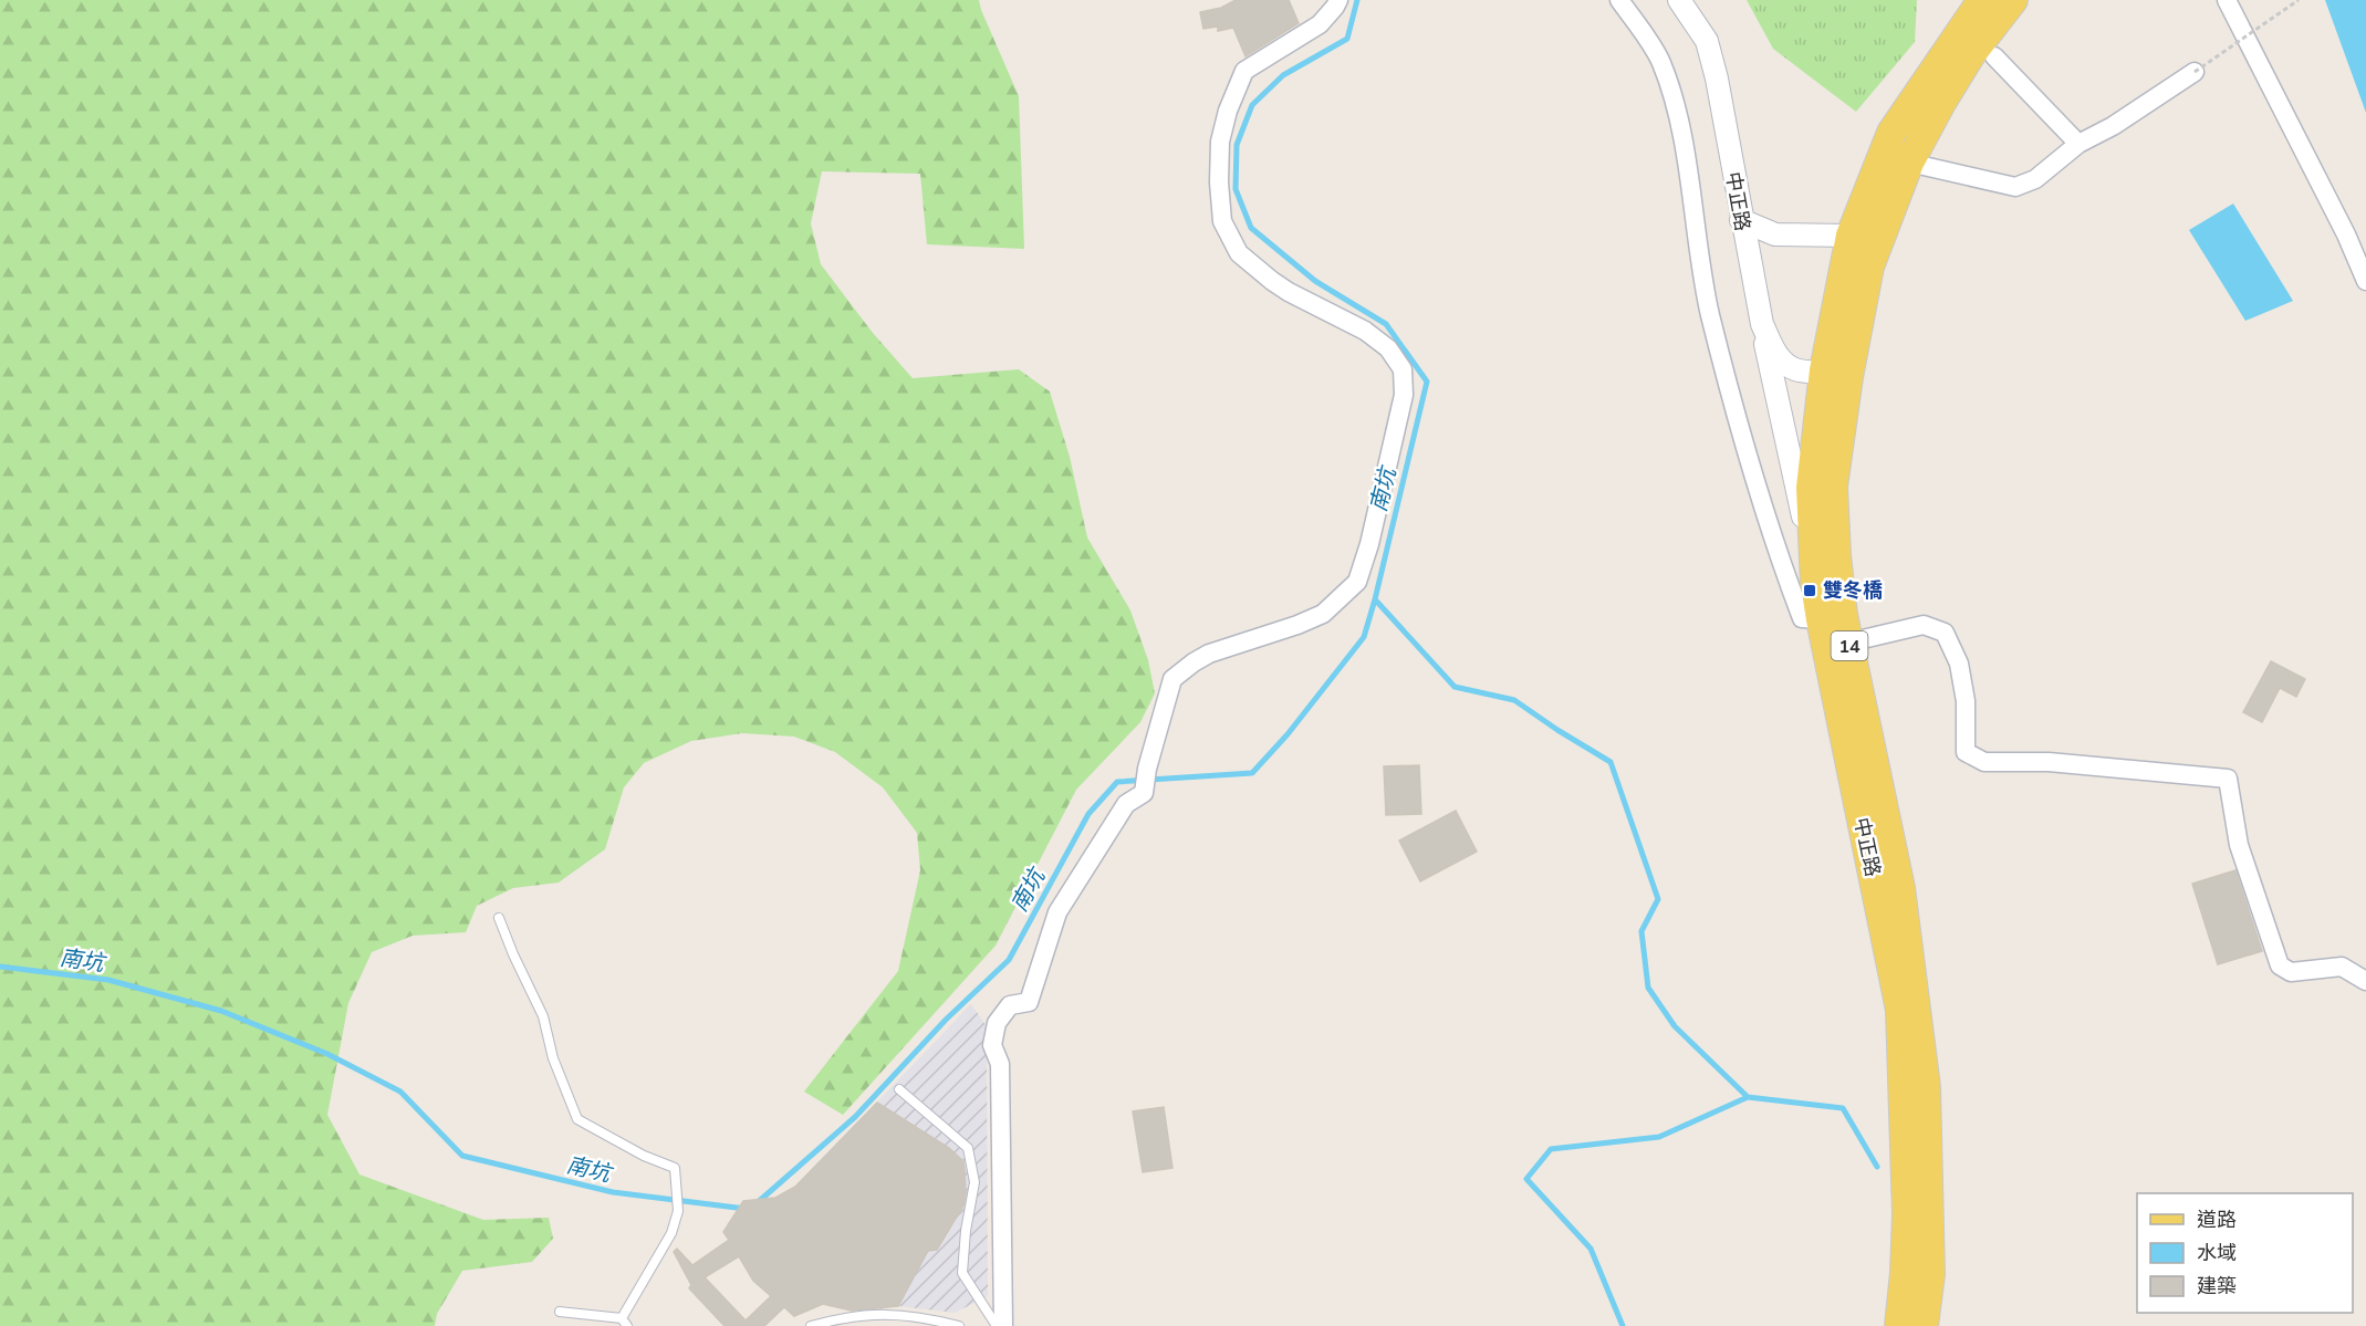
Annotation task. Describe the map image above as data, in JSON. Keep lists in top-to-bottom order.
{
  "streets": {
    "main road": ["中正路", "14"]
  },
  "water": ["南坑"],
  "places": {
    "transit": ["雙冬橋"]
  },
  "legend": ["道路", "水域", "建築"]
}
